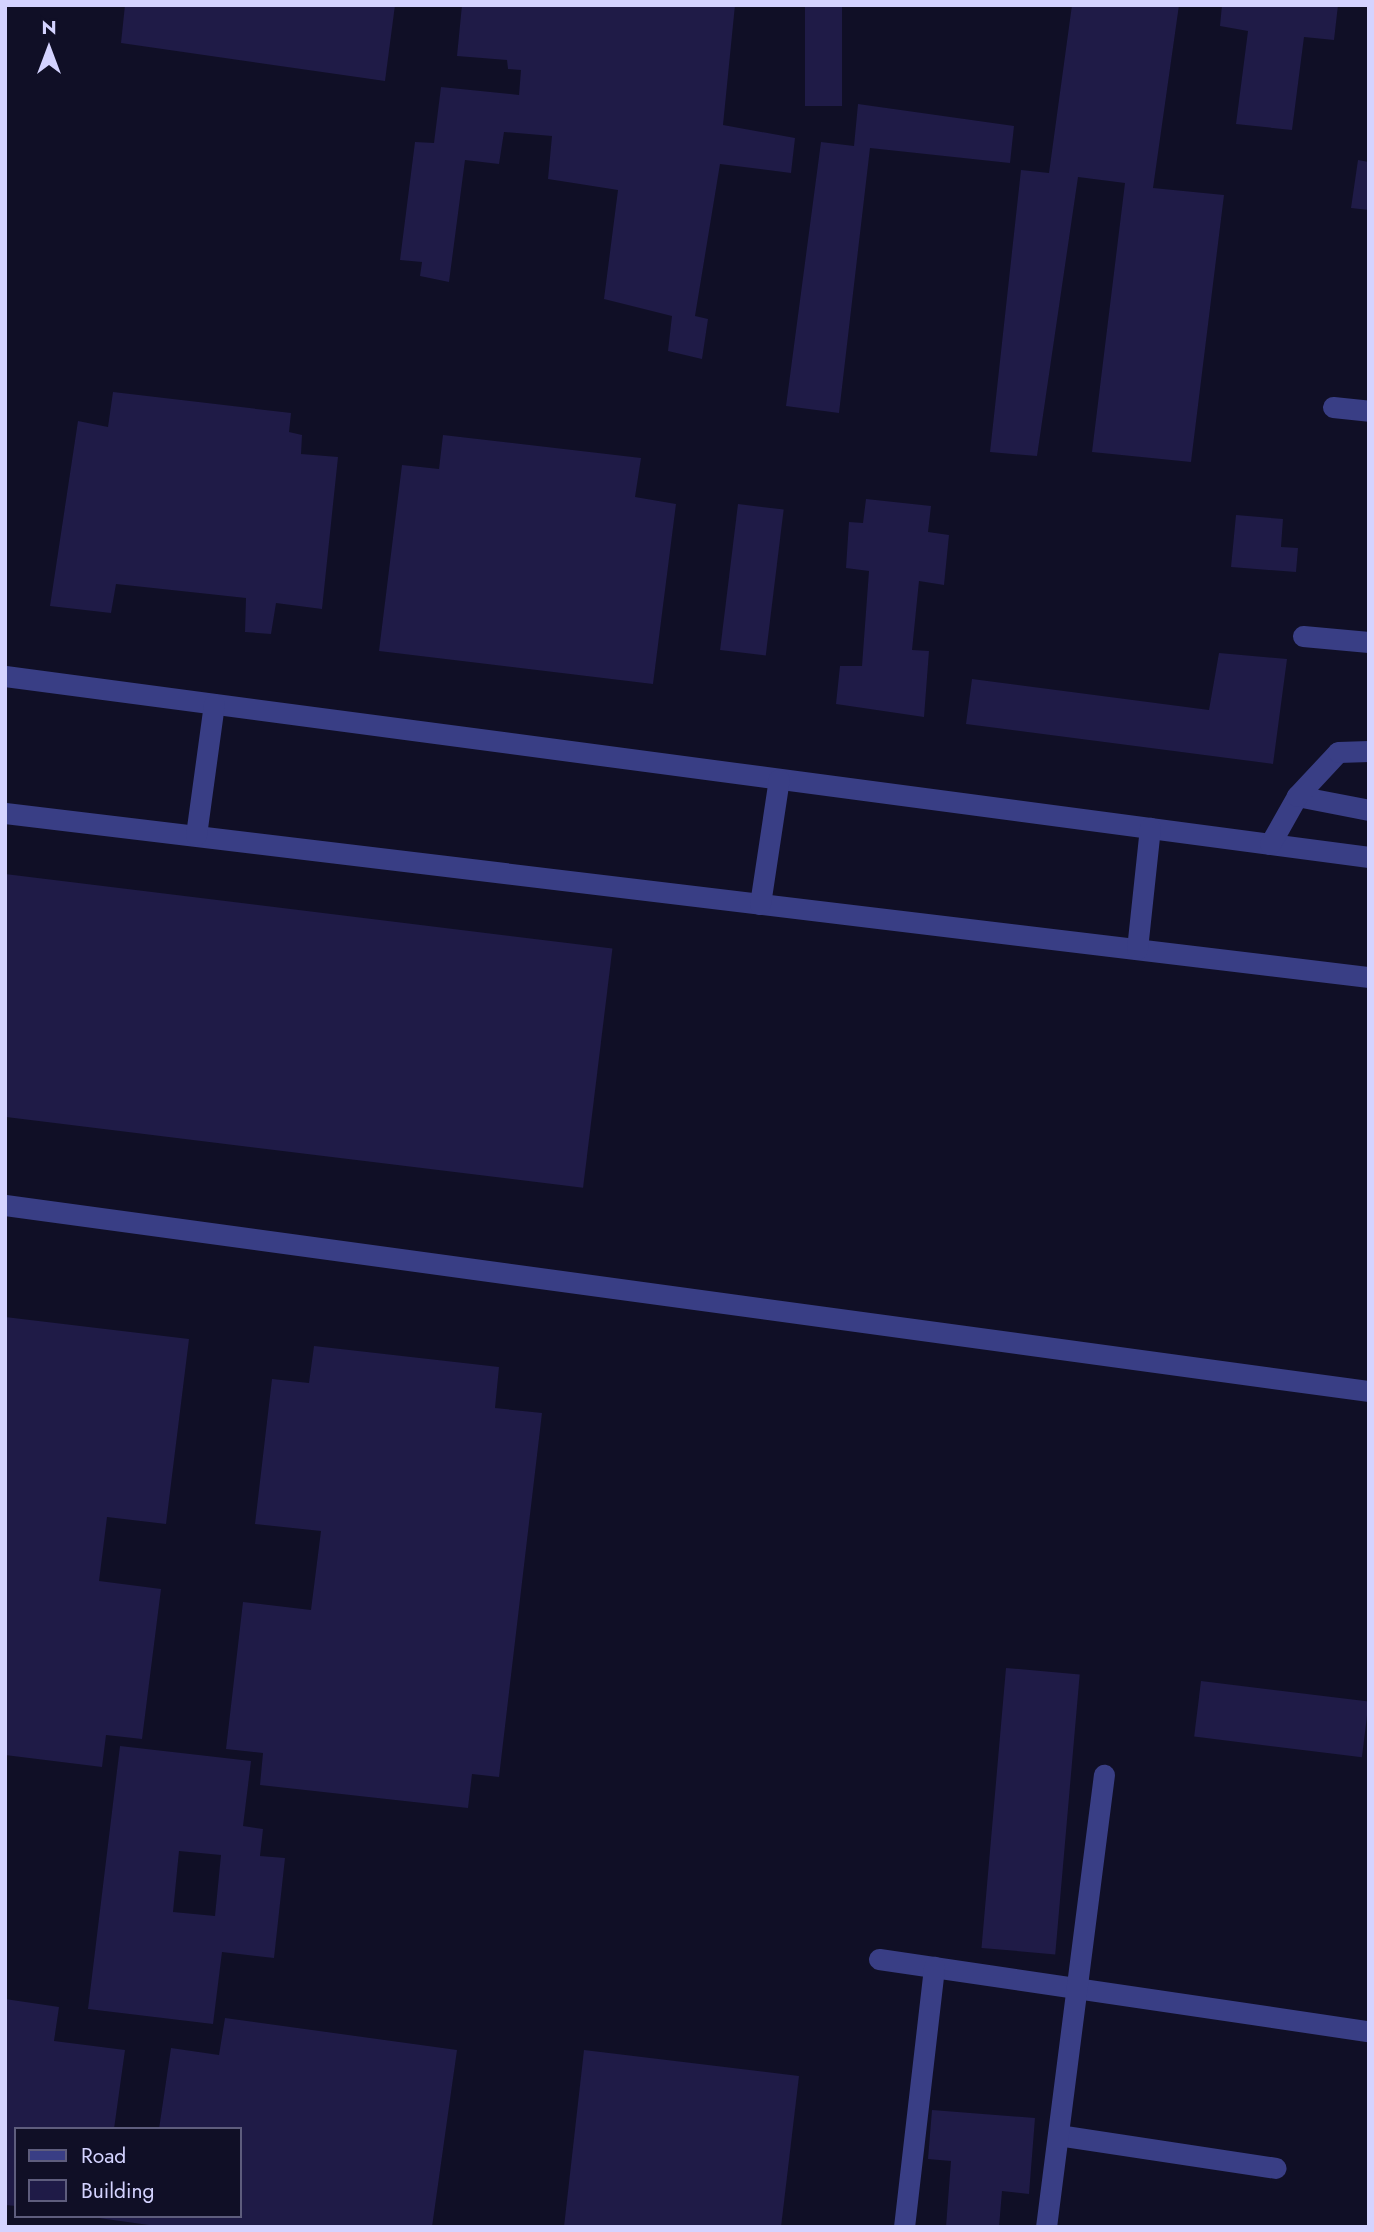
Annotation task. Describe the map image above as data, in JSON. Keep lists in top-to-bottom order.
{
  "legend": ["Road", "Building"],
  "north": "top"
}
